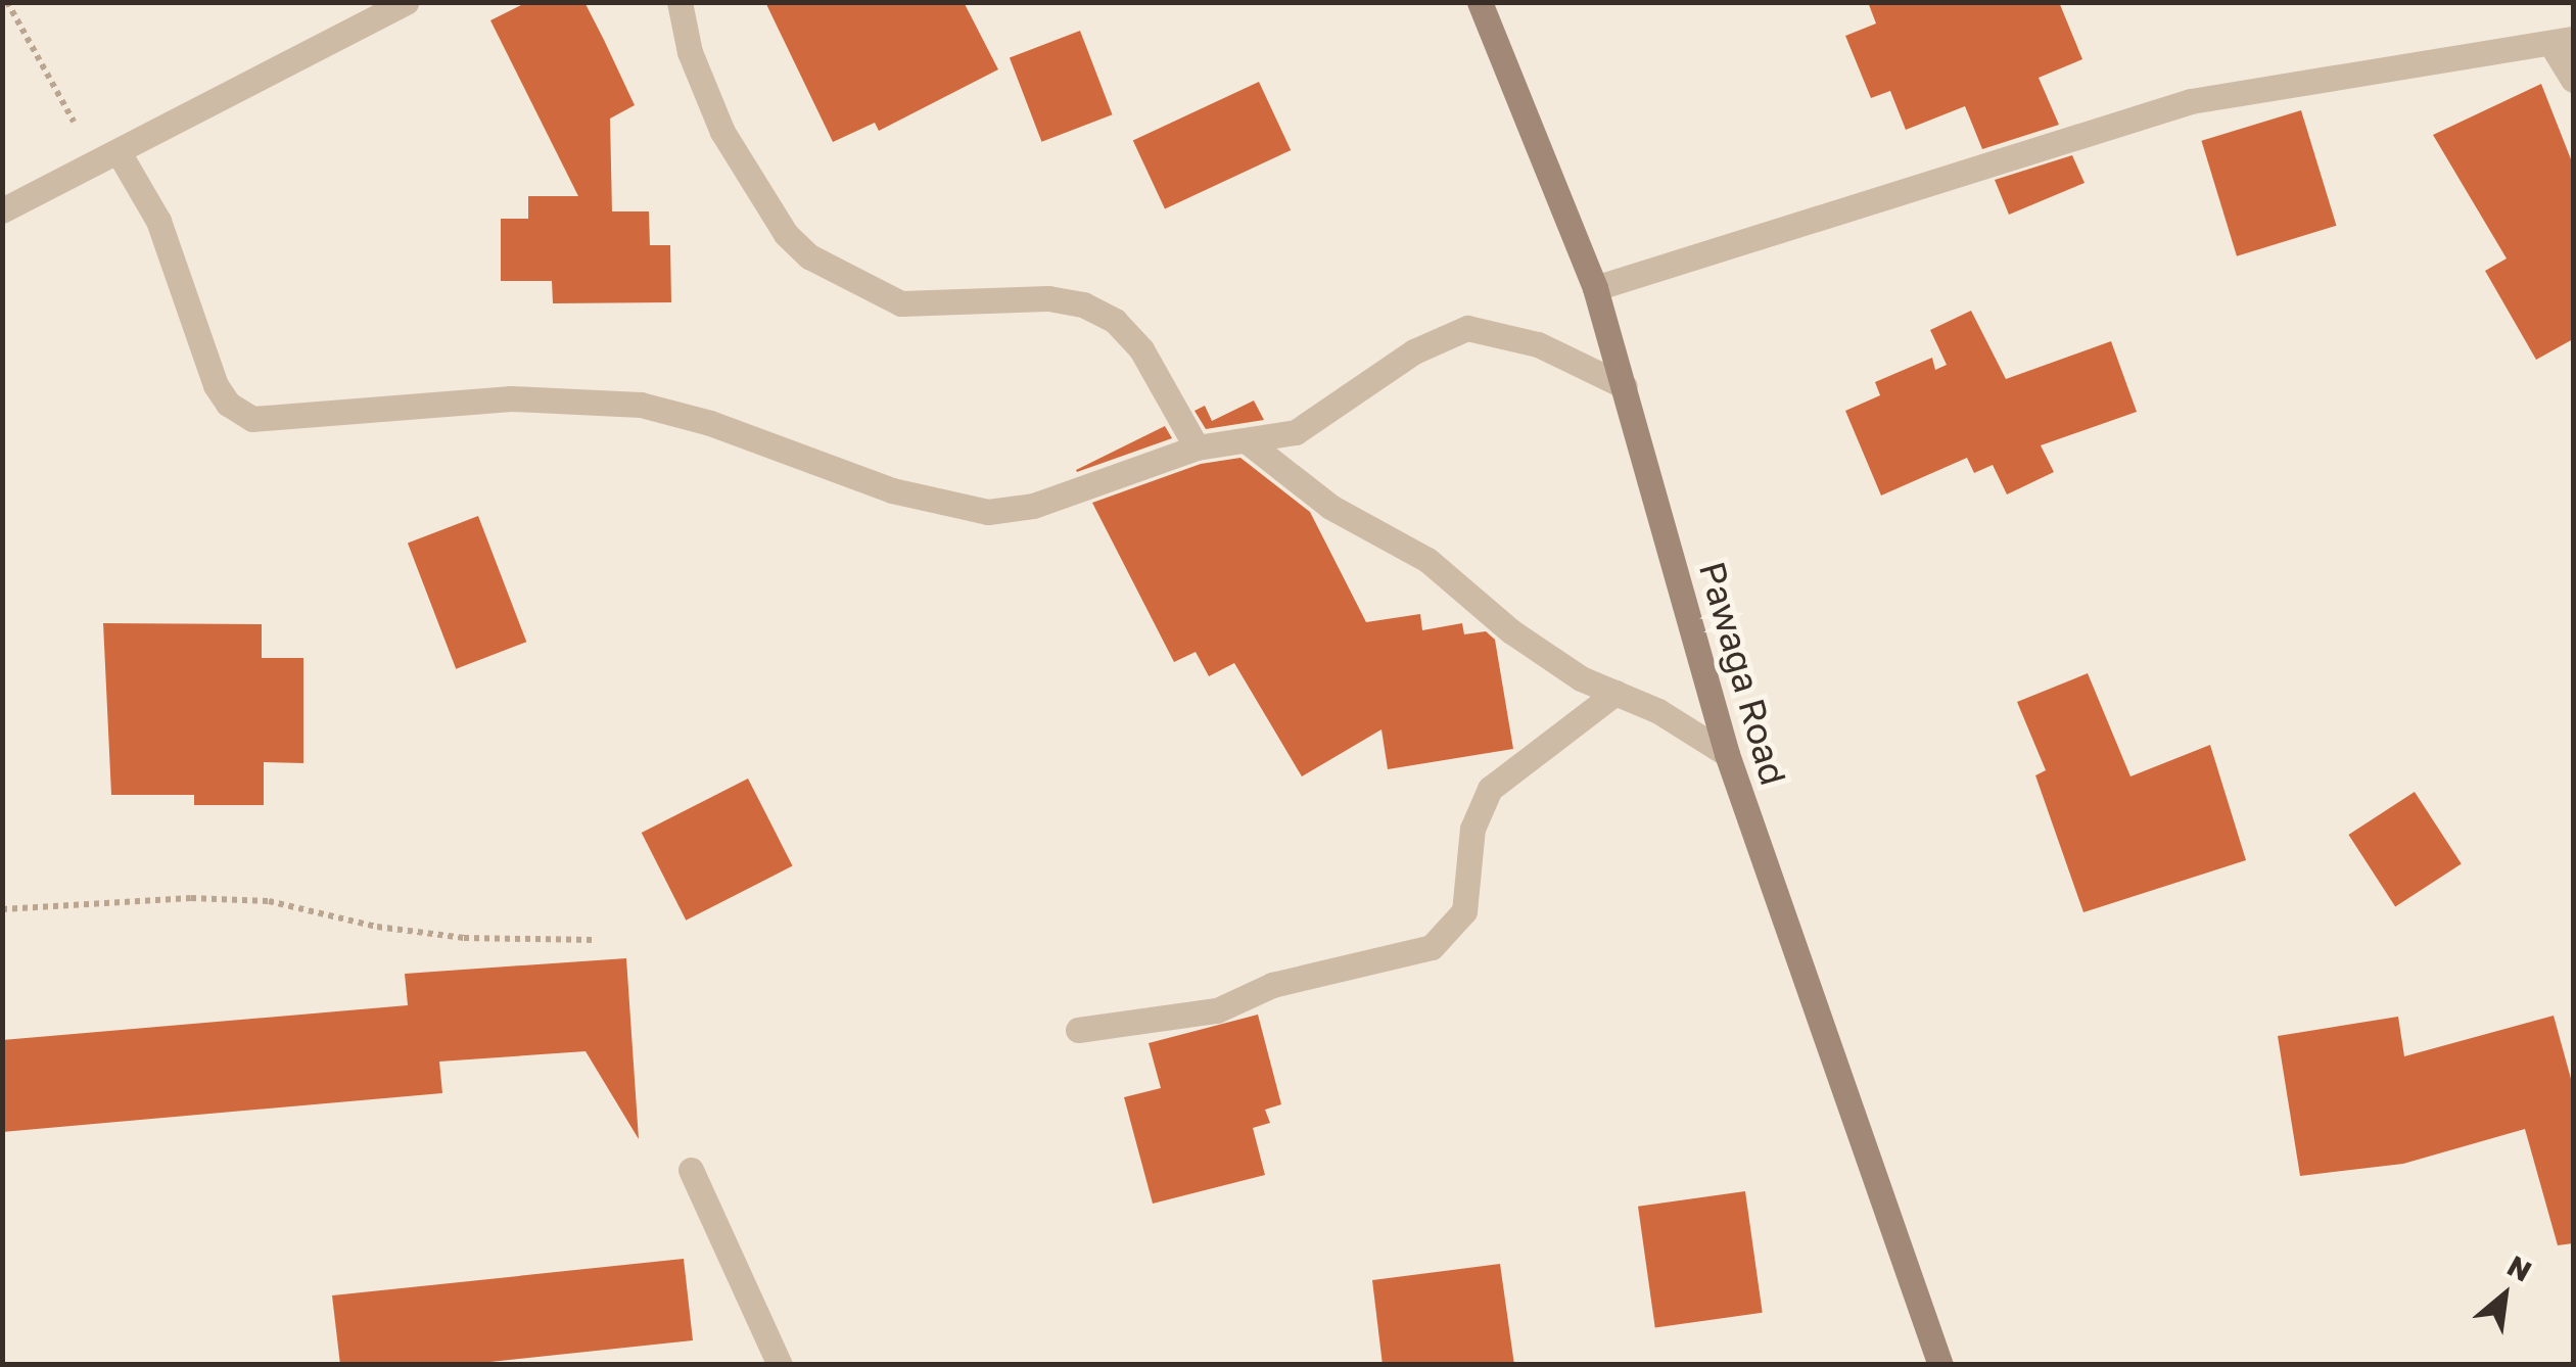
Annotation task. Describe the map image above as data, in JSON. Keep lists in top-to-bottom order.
{
  "streets": {
    "main road": ["Pawaga Road"]
  },
  "north": "top right"
}
